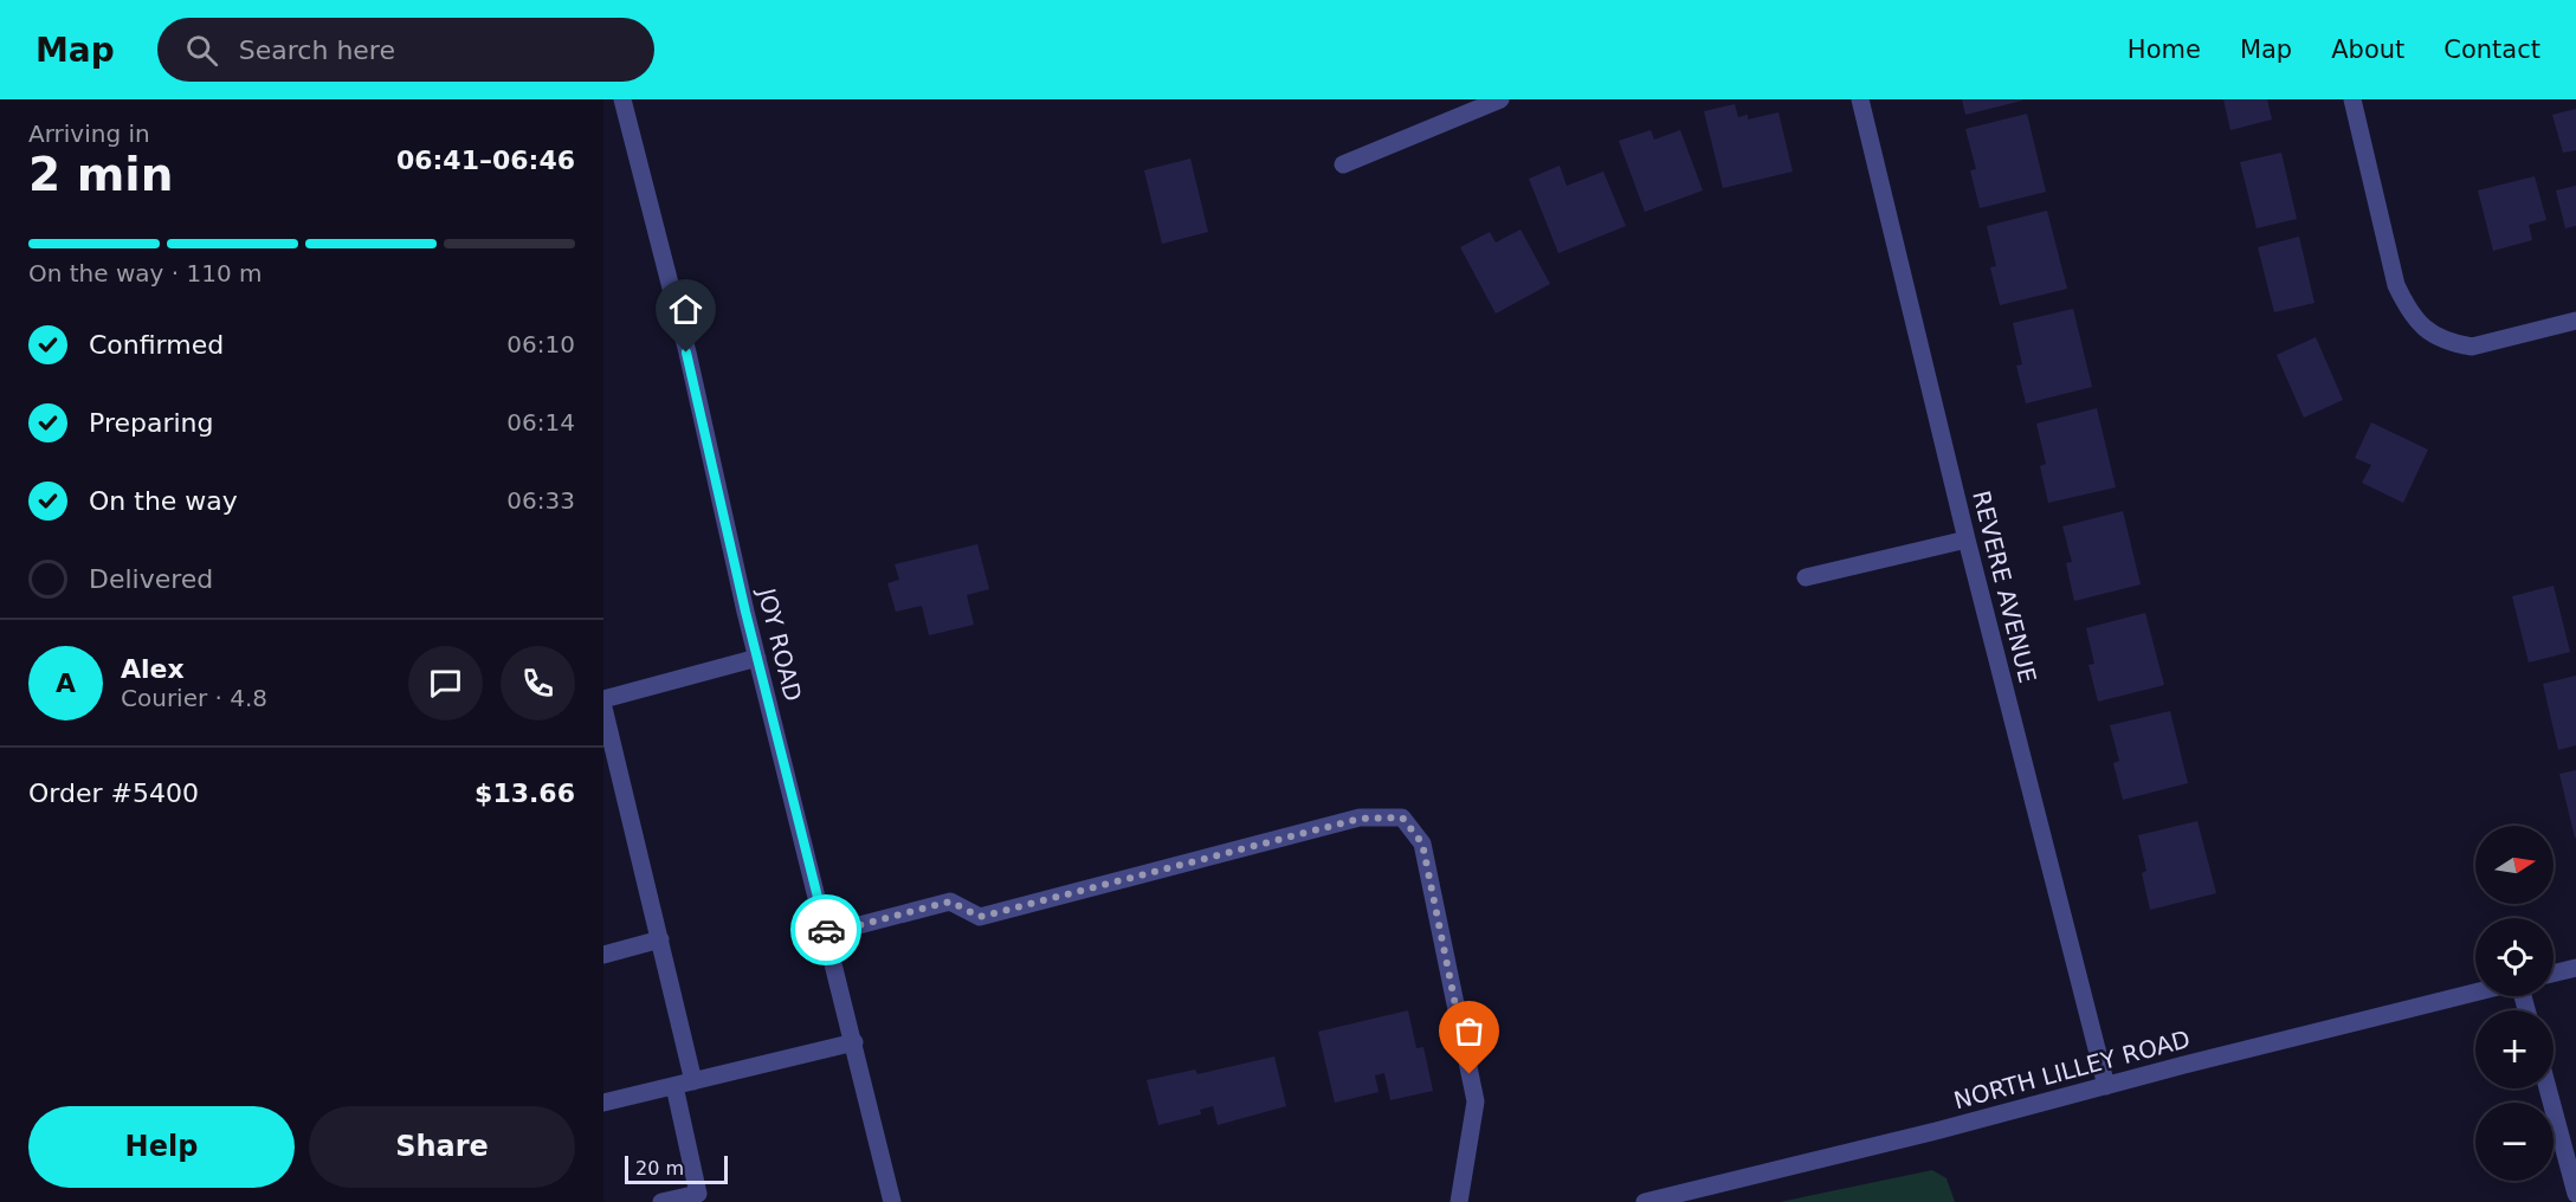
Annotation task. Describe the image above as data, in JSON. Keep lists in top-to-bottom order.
{
  "streets": {
    "street": ["REVERE AVENUE", "JOY ROAD", "NORTH LILLEY ROAD"]
  },
  "crossings": [
    ["REVERE AVENUE", "NORTH LILLEY ROAD"]
  ],
  "scale_bar": "20 m",
  "north": "right",
  "page": {
    "header": "Map",
    "search": "Search here",
    "nav": [
      "Home",
      "Map",
      "About",
      "Contact"
    ],
    "heading": ["2 min", "Arriving in", "06:41–06:46"],
    "panel": [
      "Alex",
      "Courier · 4.8",
      "Order #5400",
      "$13.66"
    ],
    "bar": "On the way · 110 m",
    "list": [
      ["Confirmed", "06:10"],
      ["Preparing", "06:14"],
      ["On the way", "06:33"],
      "Delivered"
    ],
    "round": "A",
    "map_buttons": ["+", "−"],
    "buttons": ["Help", "Share"],
    "scale": "20 m"
  }
}
